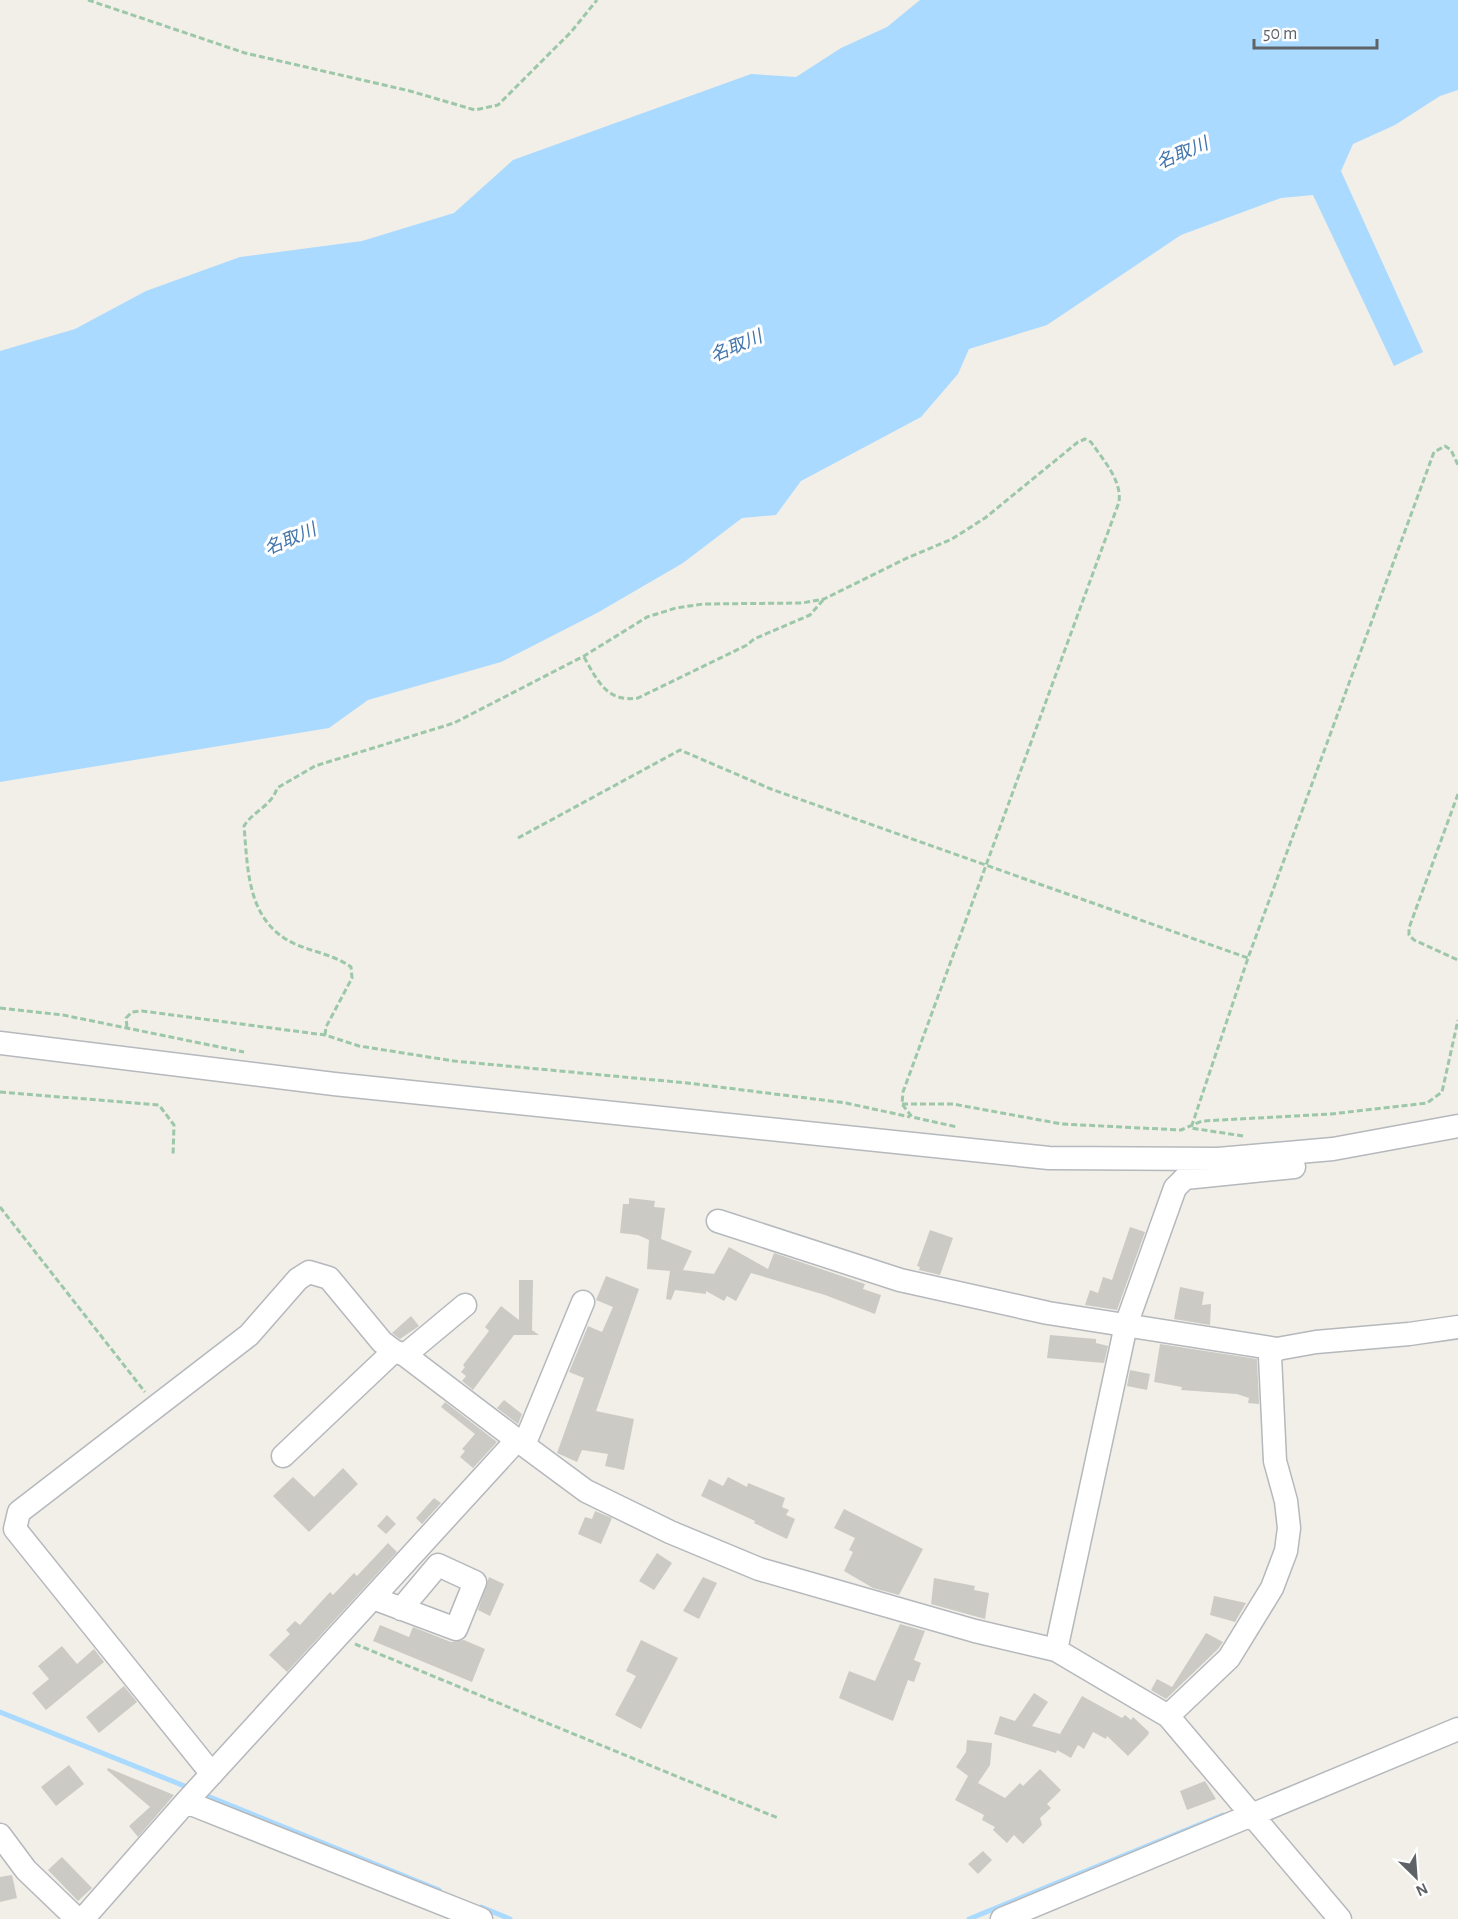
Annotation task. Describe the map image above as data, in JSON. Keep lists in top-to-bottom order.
{
  "water": ["名取川"],
  "scale_bar": "50 m",
  "north": "bottom right"
}
